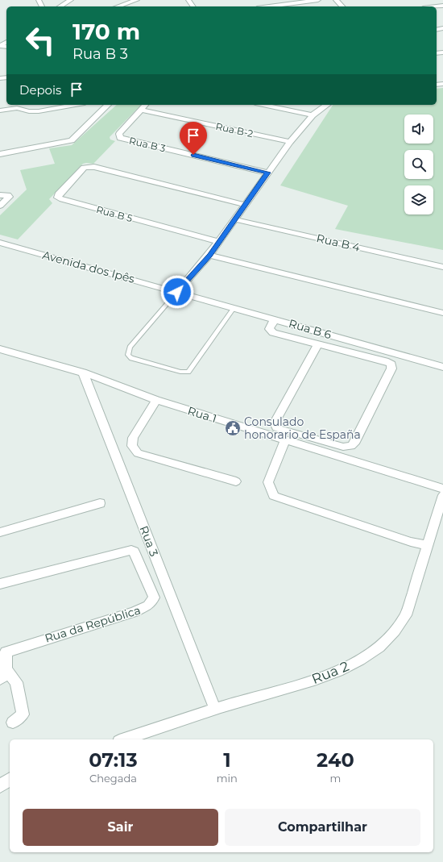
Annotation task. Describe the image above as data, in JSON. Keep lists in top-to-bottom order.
{
  "streets": {
    "street": [
      "Rua B-2",
      "Rua B 3",
      "Rua B 5",
      "Rua B 4",
      "Avenida dos Ipês",
      "Rua B 6",
      "Rua 1",
      "Rua 3",
      "Rua da República",
      "Rua 2"
    ]
  },
  "crossings": [
    ["Rua B-2", "Rua B 3"],
    ["Avenida dos Ipês", "Rua B 6"],
    ["Rua 1", "Rua 3"],
    ["Rua 3", "Rua 2"]
  ],
  "places": {
    "public building": ["Consulado honorario de España"]
  },
  "page": {
    "turn": ["170 m", "Rua B 3"],
    "then": "Depois",
    "eta": [
      "07:13",
      "Chegada",
      "1",
      "min",
      "240",
      "m"
    ],
    "buttons": ["Sair", "Compartilhar"]
  }
}
